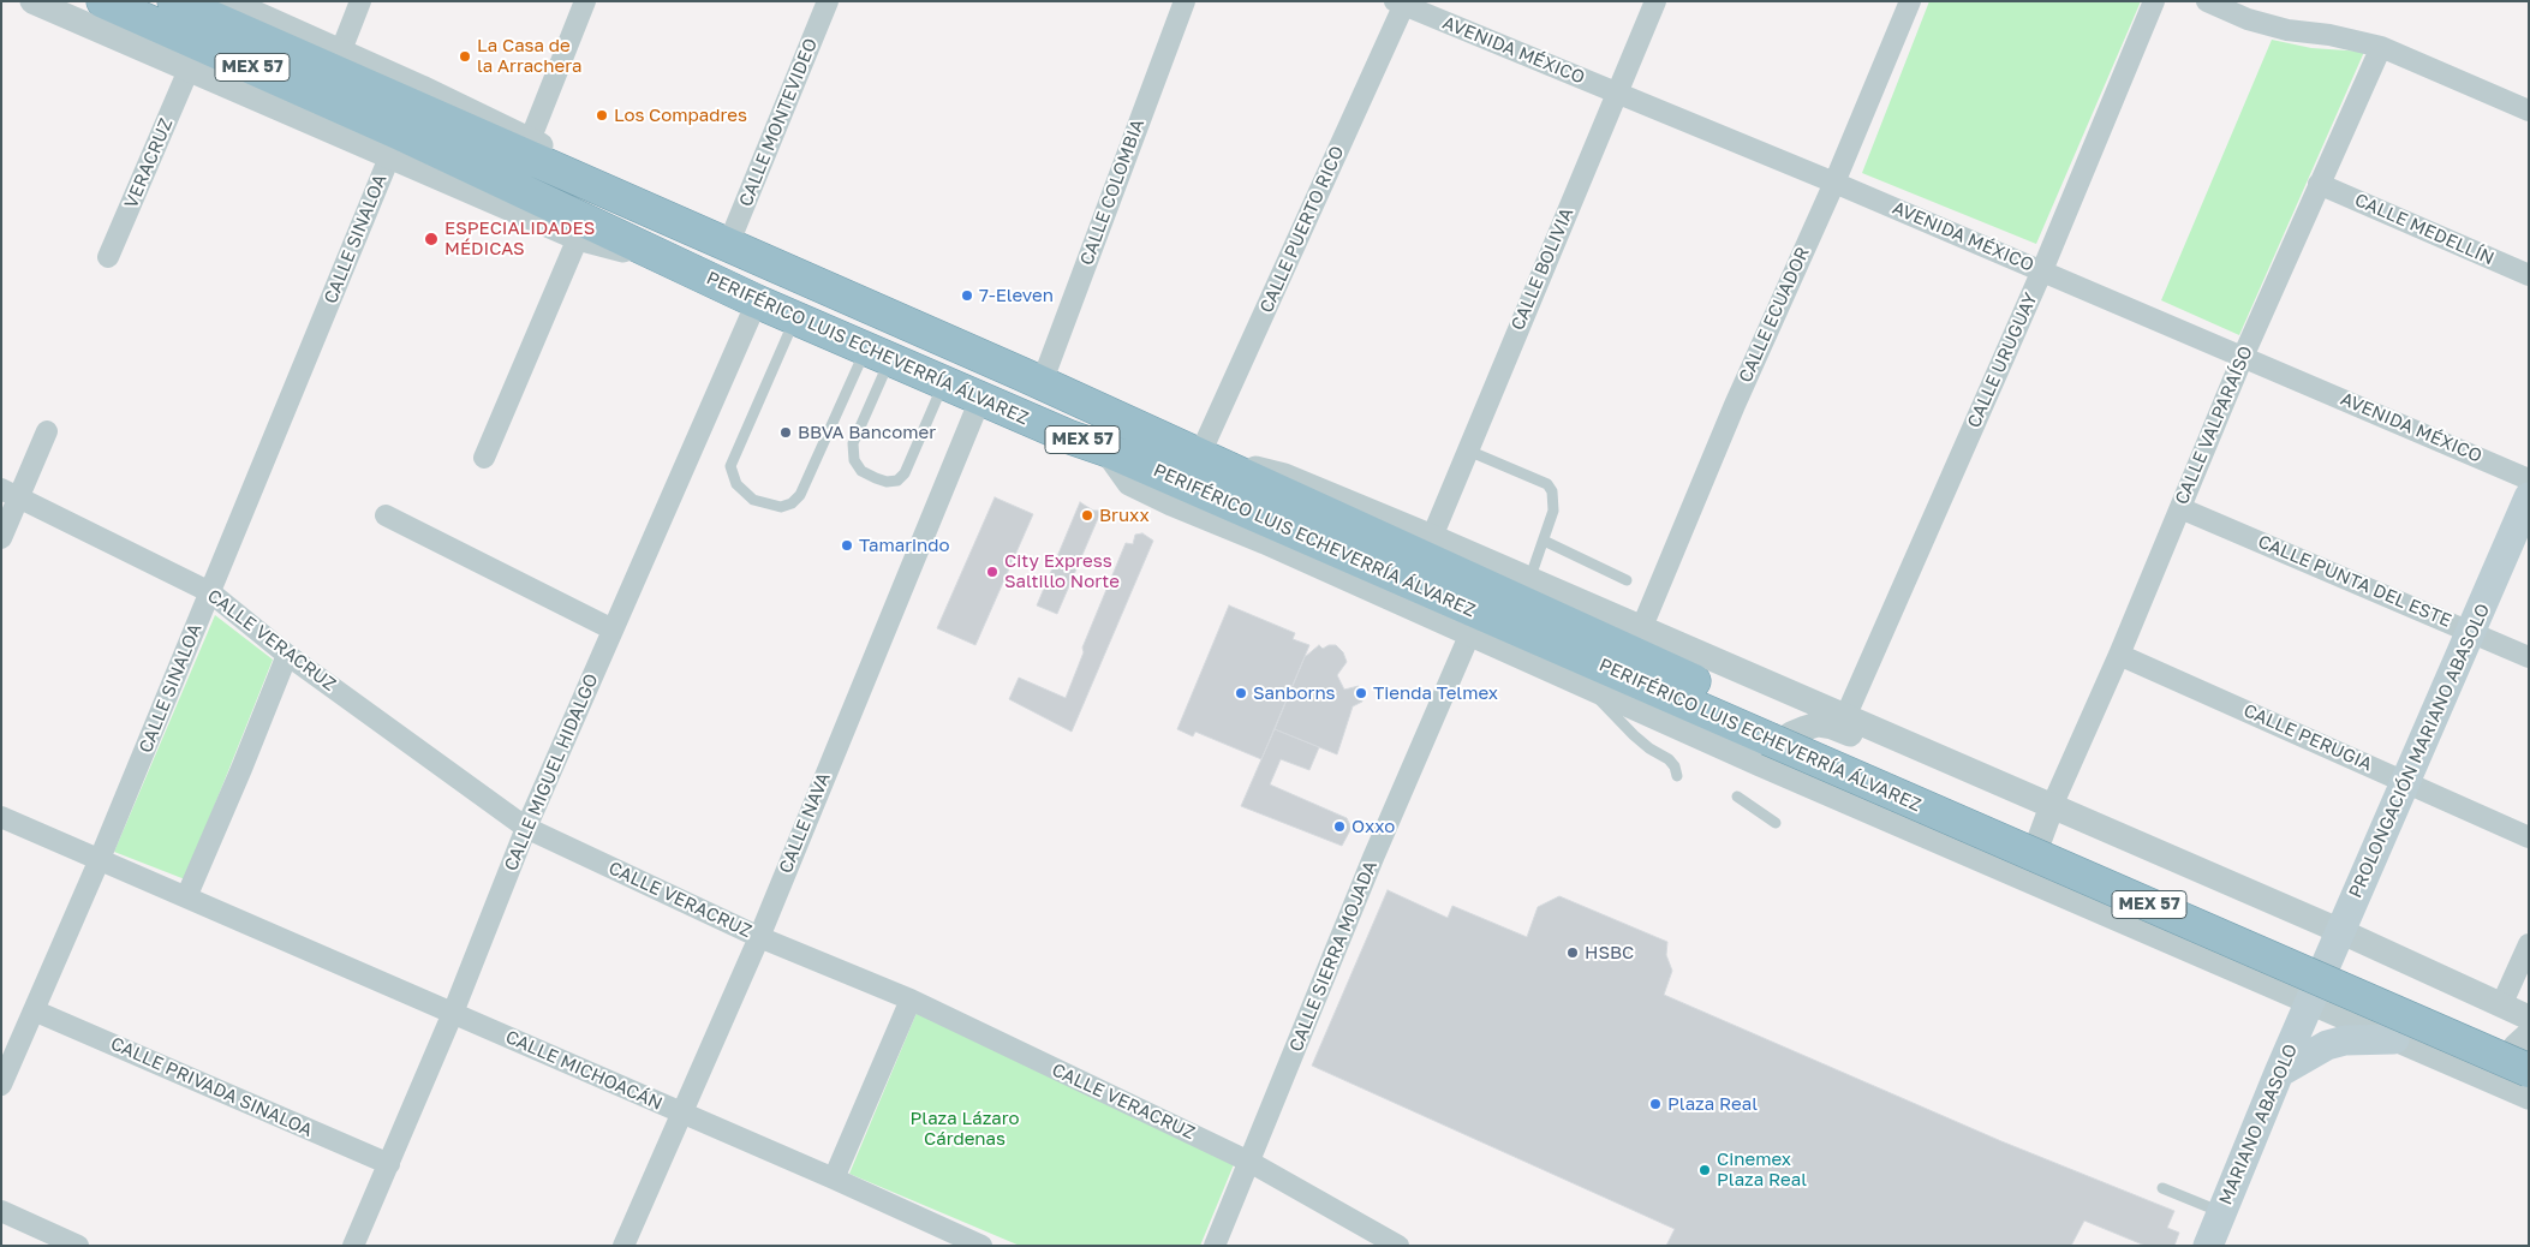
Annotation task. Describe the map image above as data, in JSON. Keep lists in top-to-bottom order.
{
  "streets": {
    "highway": ["MEX 57", "PERIFÉRICO LUIS ECHEVERRÍA ÁLVAREZ"],
    "main road": ["PROLONGACIÓN MARIANO ABASOLO", "MARIANO ABASOLO"],
    "street": [
      "AVENIDA MÉXICO",
      "CALLE MONTEVIDEO",
      "VERACRUZ",
      "CALLE COLOMBIA",
      "CALLE PUERTO RICO",
      "CALLE MEDELLÍN",
      "CALLE SINALOA",
      "CALLE BOLIVIA",
      "CALLE ECUADOR",
      "CALLE URUGUAY",
      "CALLE VALPARAÍSO",
      "CALLE PUNTA DEL ESTE",
      "CALLE VERACRUZ",
      "CALLE PERUGIA",
      "CALLE MIGUEL HIDALGO",
      "CALLE NAVA",
      "CALLE SIERRA MOJADA",
      "CALLE MICHOACÁN",
      "CALLE PRIVADA SINALOA"
    ]
  },
  "crossings": [
    ["AVENIDA MÉXICO", "CALLE PUERTO RICO"],
    ["AVENIDA MÉXICO", "CALLE BOLIVIA"],
    ["AVENIDA MÉXICO", "CALLE ECUADOR"],
    ["AVENIDA MÉXICO", "CALLE URUGUAY"],
    ["AVENIDA MÉXICO", "CALLE VALPARAÍSO"],
    ["CALLE MONTEVIDEO", "PERIFÉRICO LUIS ECHEVERRÍA ÁLVAREZ"],
    ["CALLE COLOMBIA", "PERIFÉRICO LUIS ECHEVERRÍA ÁLVAREZ"],
    ["CALLE PUERTO RICO", "PERIFÉRICO LUIS ECHEVERRÍA ÁLVAREZ"],
    ["CALLE MEDELLÍN", "CALLE VALPARAÍSO"],
    ["CALLE SINALOA", "PERIFÉRICO LUIS ECHEVERRÍA ÁLVAREZ"],
    ["CALLE SINALOA", "CALLE VERACRUZ"],
    ["CALLE SINALOA", "CALLE MICHOACÁN"],
    ["CALLE SINALOA", "CALLE PRIVADA SINALOA"],
    ["PERIFÉRICO LUIS ECHEVERRÍA ÁLVAREZ", "CALLE MIGUEL HIDALGO"],
    ["PERIFÉRICO LUIS ECHEVERRÍA ÁLVAREZ", "CALLE NAVA"],
    ["CALLE VALPARAÍSO", "CALLE PUNTA DEL ESTE"],
    ["CALLE VALPARAÍSO", "CALLE PERUGIA"],
    ["CALLE PUNTA DEL ESTE", "PROLONGACIÓN MARIANO ABASOLO"],
    ["CALLE VERACRUZ", "CALLE MIGUEL HIDALGO"],
    ["CALLE VERACRUZ", "CALLE NAVA"],
    ["CALLE VERACRUZ", "CALLE SIERRA MOJADA"],
    ["CALLE PERUGIA", "PROLONGACIÓN MARIANO ABASOLO"],
    ["PROLONGACIÓN MARIANO ABASOLO", "MARIANO ABASOLO"],
    ["CALLE MIGUEL HIDALGO", "CALLE MICHOACÁN"],
    ["CALLE MIGUEL HIDALGO", "CALLE PRIVADA SINALOA"],
    ["CALLE NAVA", "CALLE MICHOACÁN"]
  ],
  "parks": ["Plaza Lázaro Cárdenas"],
  "places": [
    "La Casa de la Arrachera",
    "Los Compadres",
    "ESPECIALIDADES MÉDICAS",
    "7-Eleven",
    "BBVA Bancomer",
    "Bruxx",
    "Tamarindo",
    "City Express Saltillo Norte",
    "Sanborns",
    "Tienda Telmex",
    "Oxxo",
    "HSBC",
    "Plaza Real",
    "Cinemex Plaza Real"
  ]
}
